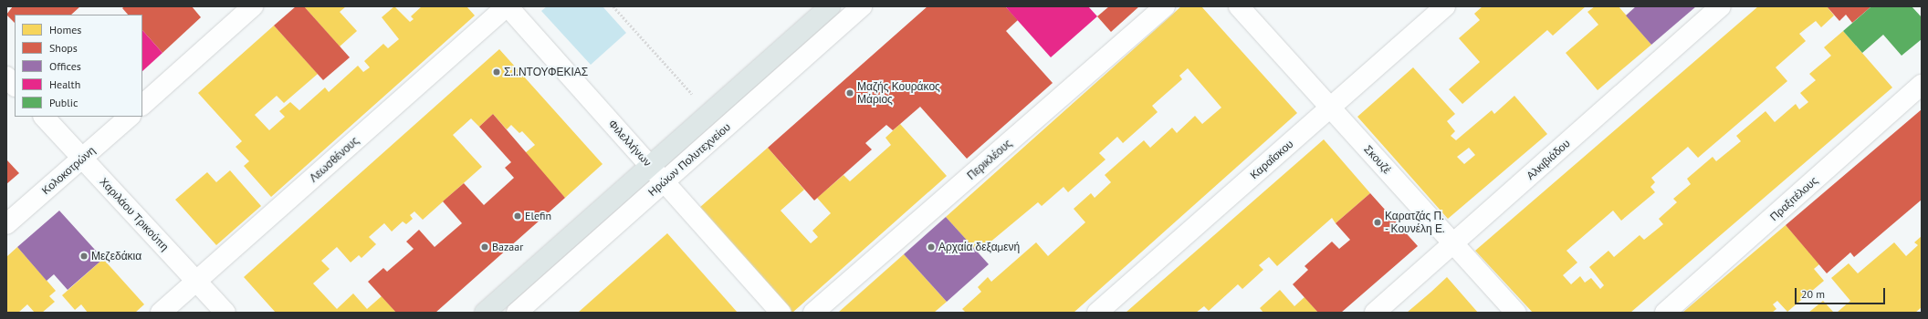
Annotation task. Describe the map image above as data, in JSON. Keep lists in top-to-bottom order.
{
  "streets": {
    "main road": ["Ηρώων Πολυτεχνείου"],
    "street": [
      "Φιλελλήνων",
      "Λεωσθένους",
      "Περικλέους",
      "Καραΐσκου",
      "Σκουζέ",
      "Αλκιβιάδου",
      "Κολοκοτρώνη",
      "Πραξιτέλους",
      "Χαριλάου Τρικούπη"
    ]
  },
  "crossings": [
    ["Φιλελλήνων", "Λεωσθένους"],
    ["Φιλελλήνων", "Ηρώων Πολυτεχνείου"],
    ["Λεωσθένους", "Χαριλάου Τρικούπη"],
    ["Καραΐσκου", "Σκουζέ"],
    ["Σκουζέ", "Αλκιβιάδου"],
    ["Κολοκοτρώνη", "Χαριλάου Τρικούπη"]
  ],
  "places": [
    "Σ.Ι.ΝΤΟΥΦΕΚΙΑΣ",
    "Μαζής Κουράκος Μάριος",
    "Elefin",
    "Καρατζάς Π. - Κουνέλη Ε.",
    "Bazaar",
    "Αρχαία δεξαμενή",
    "Μεζεδάκια"
  ],
  "legend": [
    "Homes",
    "Shops",
    "Offices",
    "Health",
    "Public"
  ],
  "scale_bar": "20 m"
}
